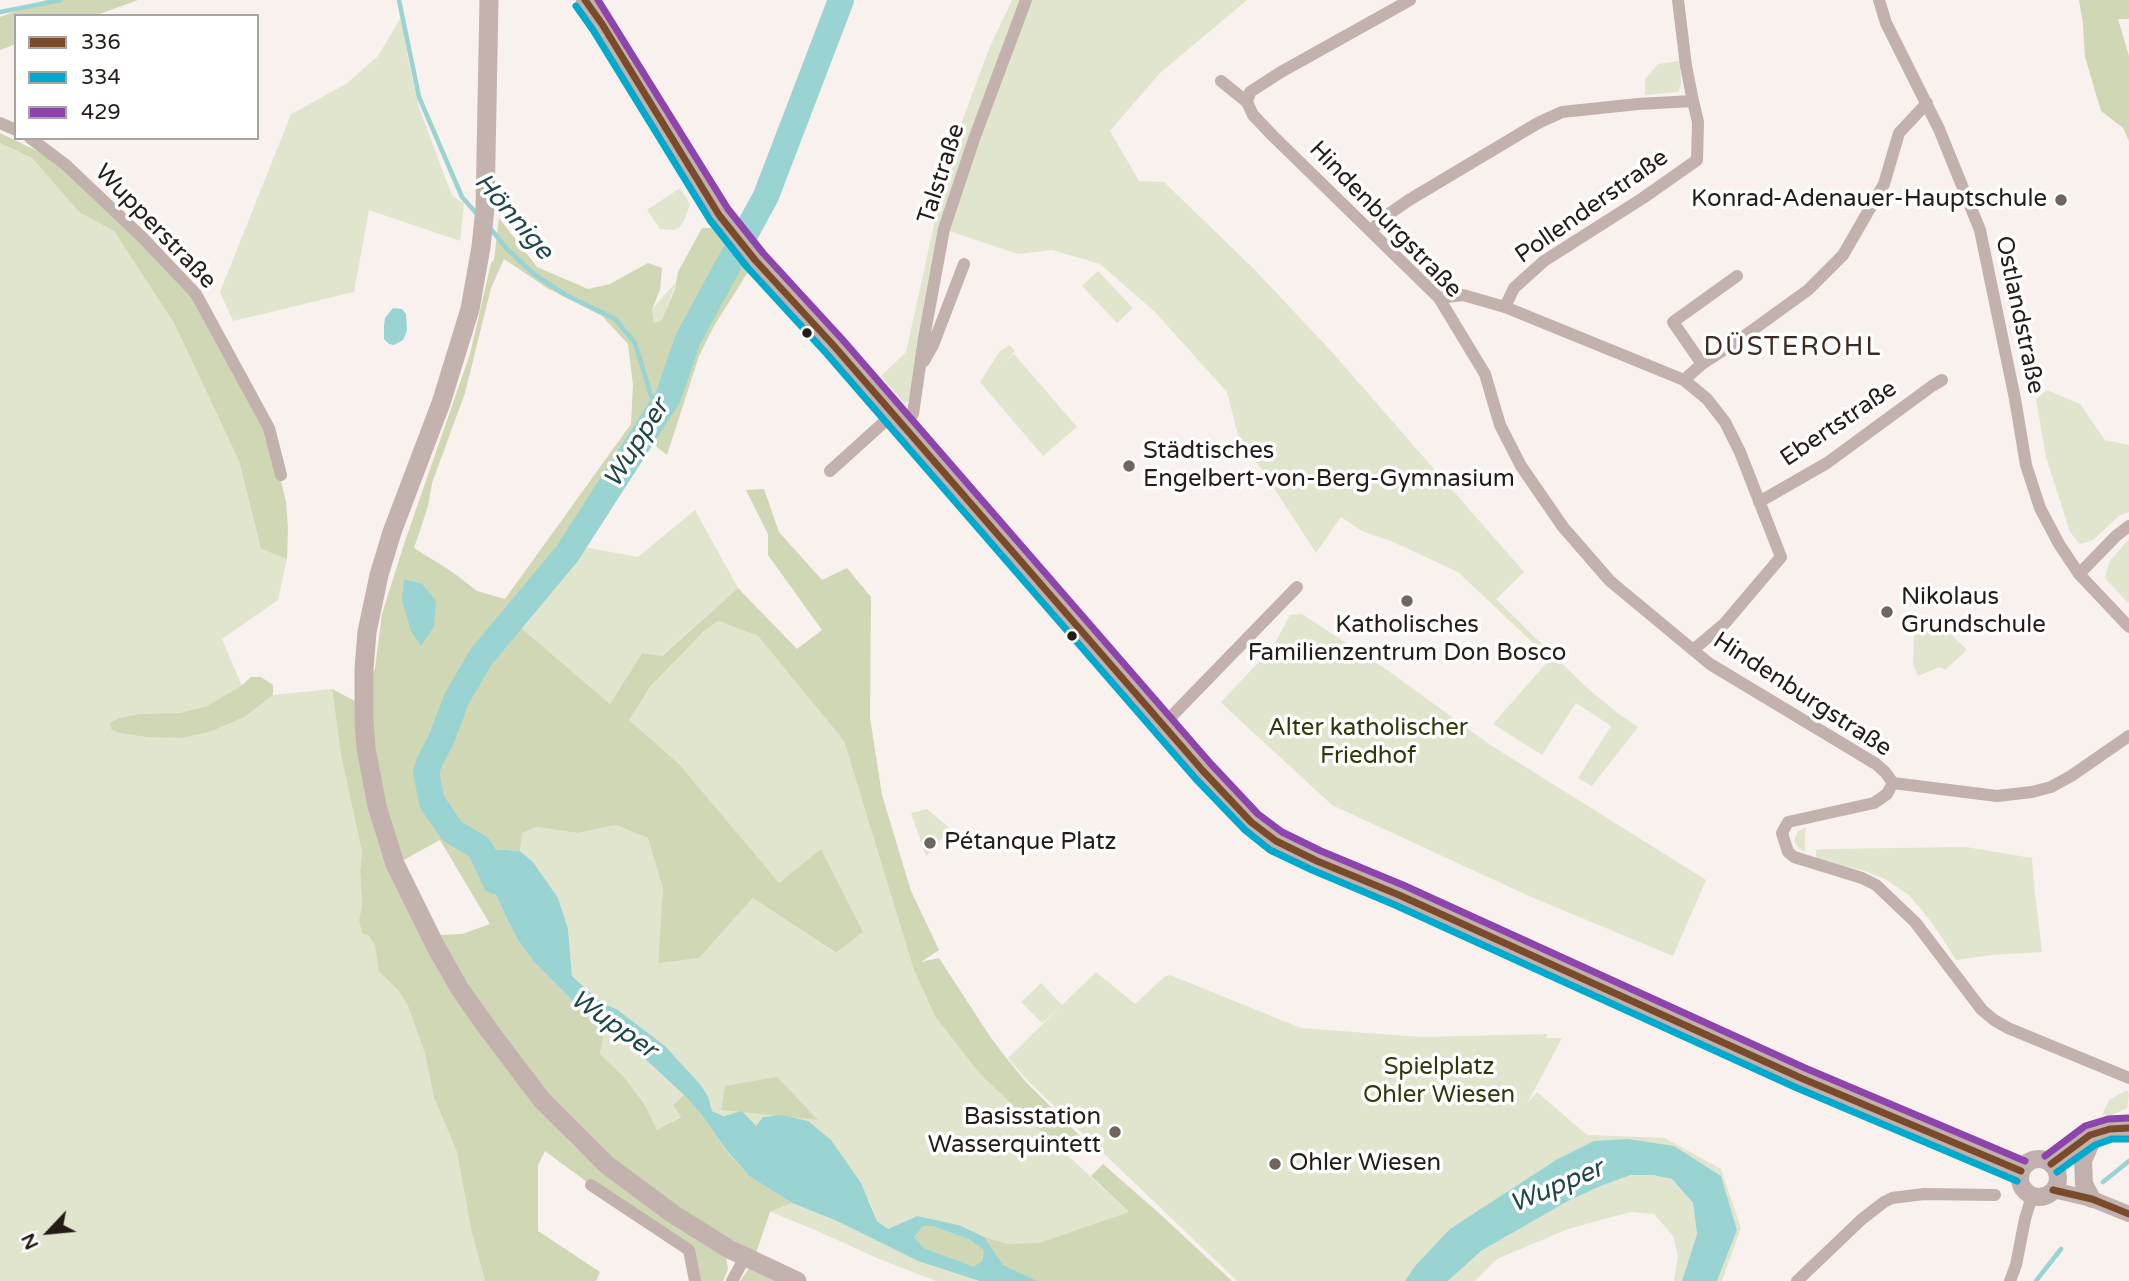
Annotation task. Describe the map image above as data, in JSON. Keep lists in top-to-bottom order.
{
  "streets": {
    "street": [
      "Talstraße",
      "Pollenderstraße",
      "Hindenburgstraße",
      "Wupperstraße",
      "Ostlandstraße",
      "Ebertstraße"
    ]
  },
  "districts": ["DÜSTEROHL"],
  "water": ["Hönnige", "Wupper"],
  "parks": ["Alter katholischer Friedhof", "Spielplatz Ohler Wiesen"],
  "places": [
    "Konrad-Adenauer-Hauptschule",
    "Städtisches Engelbert-von-Berg-Gymnasium",
    "Katholisches Familienzentrum Don Bosco",
    "Nikolaus Grundschule",
    "Pétanque Platz",
    "Basisstation Wasserquintett",
    "Ohler Wiesen"
  ],
  "lines": ["transit line 336", "transit line 429", "transit line 334"],
  "legend": ["336", "334", "429"],
  "north": "bottom left"
}
